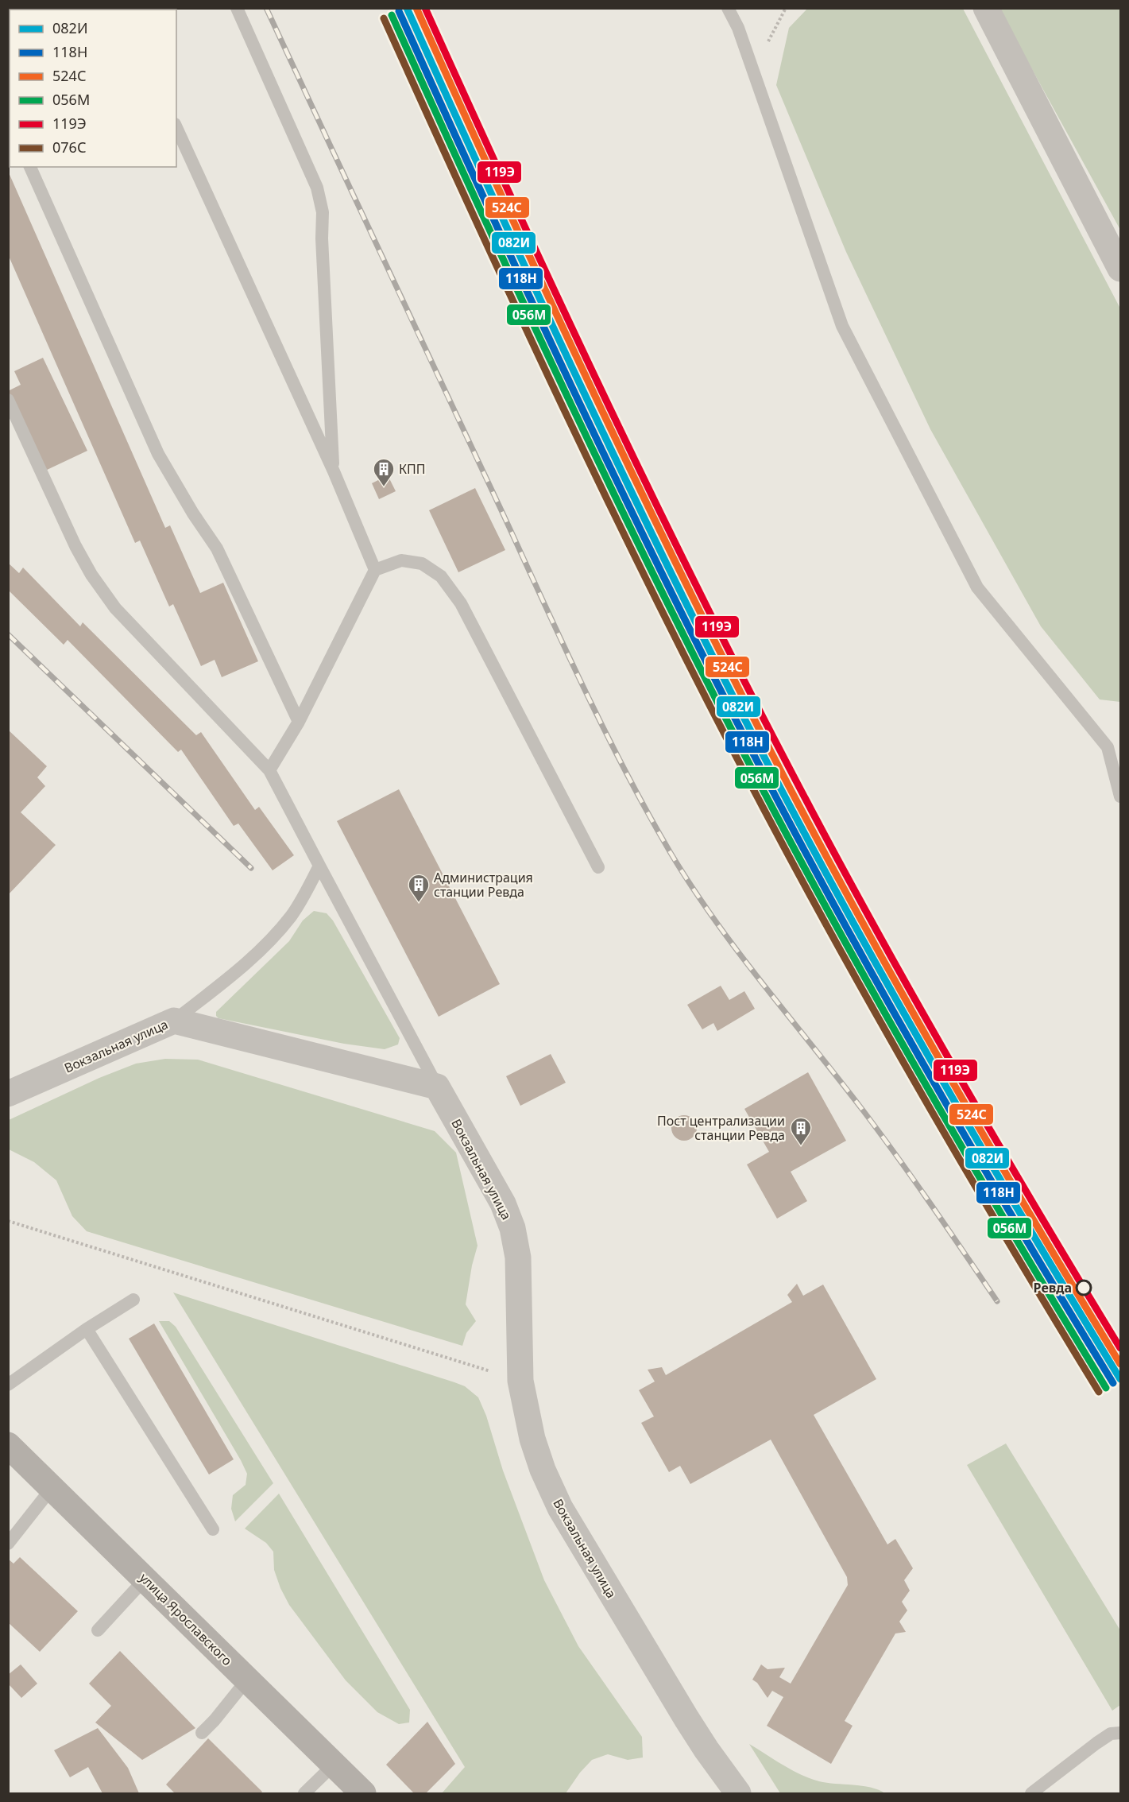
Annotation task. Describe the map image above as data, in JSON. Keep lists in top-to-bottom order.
{
  "streets": {
    "street": ["Вокзальная улица", "улица Ярославского"]
  },
  "places": {
    "building": ["КПП", "Администрация станции Ревда", "Пост централизации станции Ревда"],
    "other": ["Ревда"]
  },
  "lines": [
    "transit line 082И",
    "transit line 524С",
    "transit line 119Э",
    "transit line 118Н",
    "transit line 056М",
    "transit line 076С"
  ],
  "legend": [
    "082И",
    "118Н",
    "524С",
    "056М",
    "119Э",
    "076С"
  ]
}
